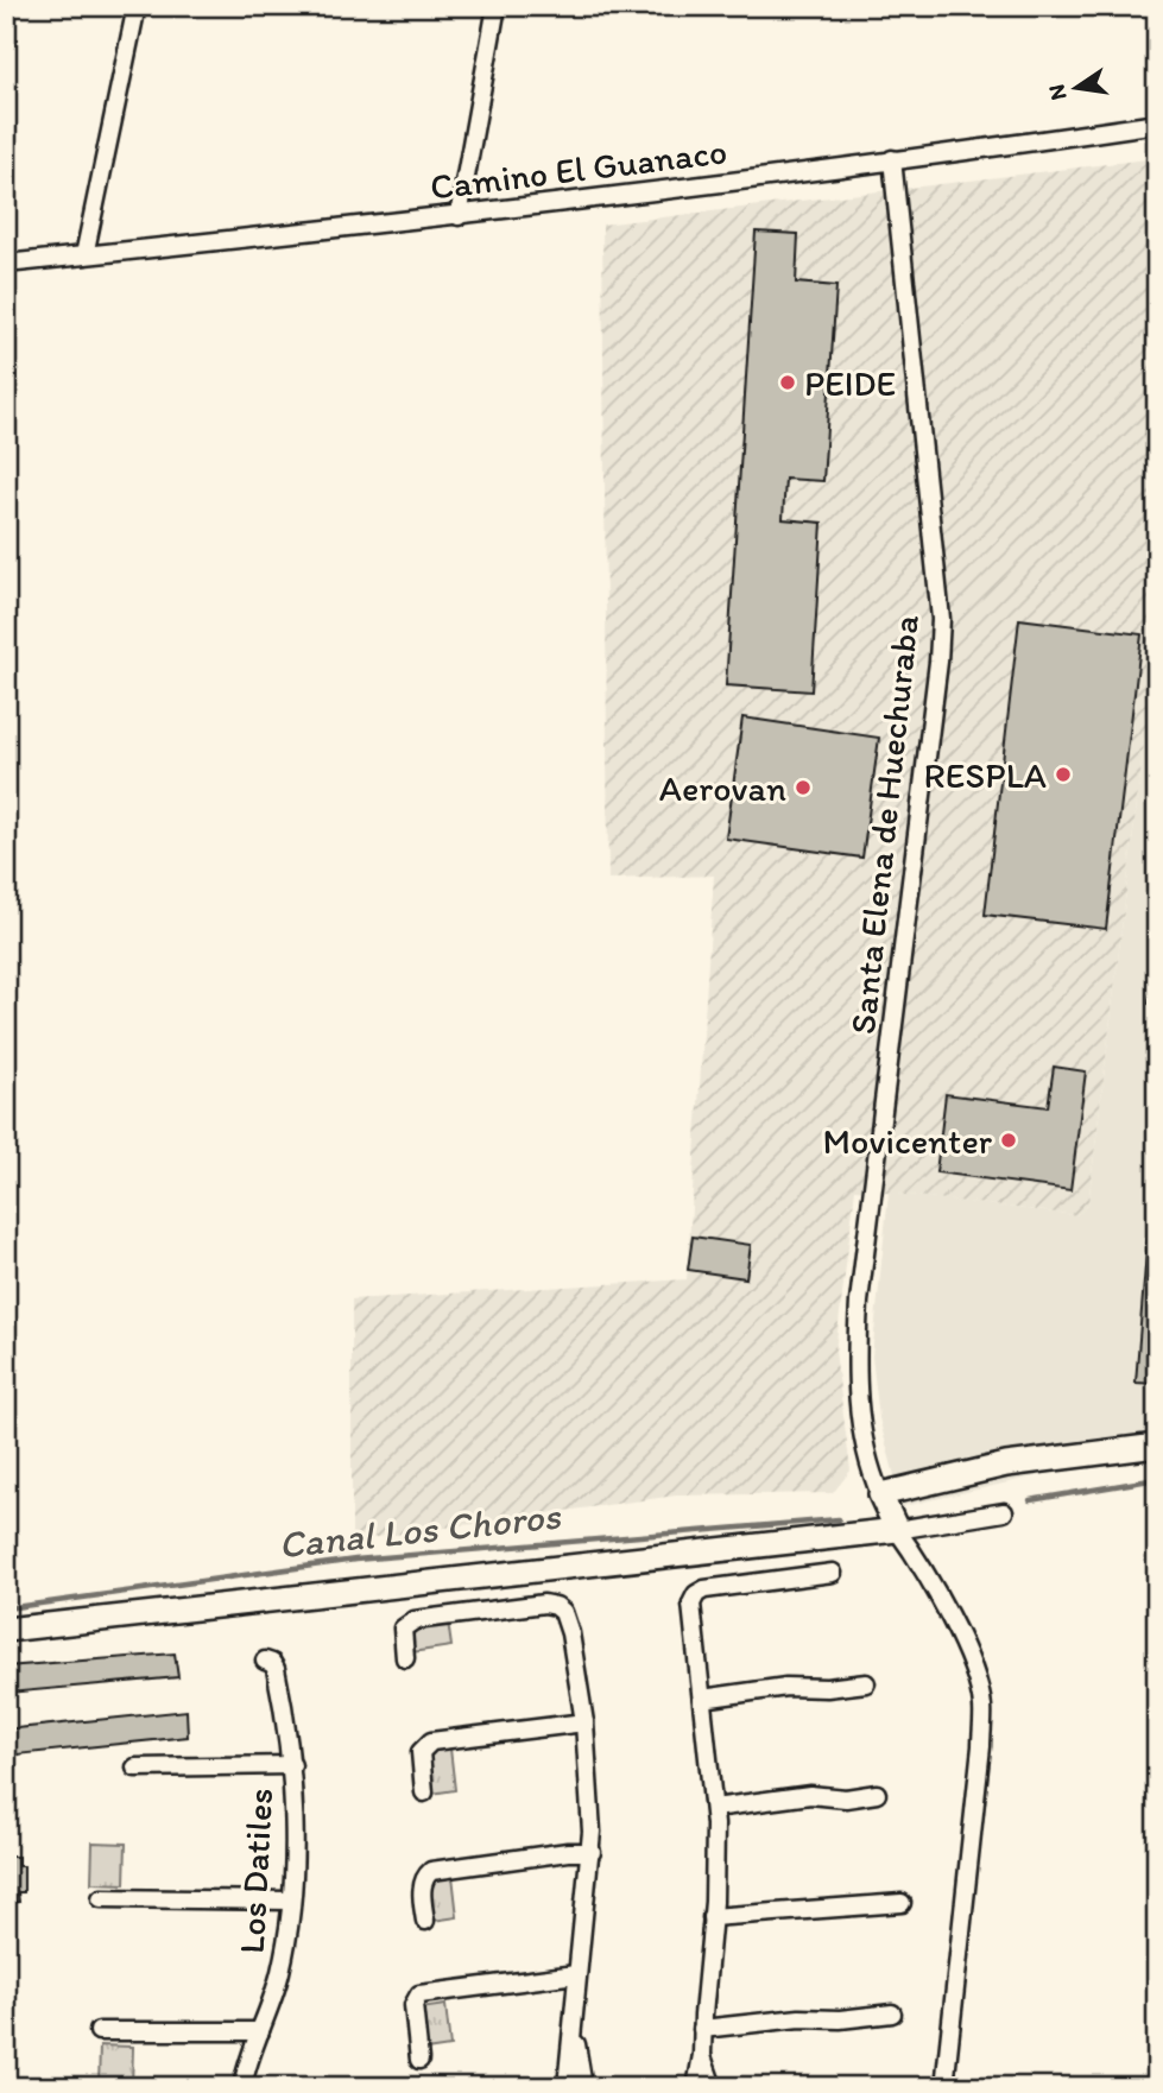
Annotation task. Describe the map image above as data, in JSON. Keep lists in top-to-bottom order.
{
  "streets": {
    "street": ["Camino El Guanaco", "Santa Elena de Huechuraba", "Los Datiles"]
  },
  "crossings": [
    ["Camino El Guanaco", "Santa Elena de Huechuraba"]
  ],
  "water": ["Canal Los Choros"],
  "places": [
    "PEIDE",
    "RESPLA",
    "Aerovan",
    "Movicenter"
  ],
  "north": "left"
}
